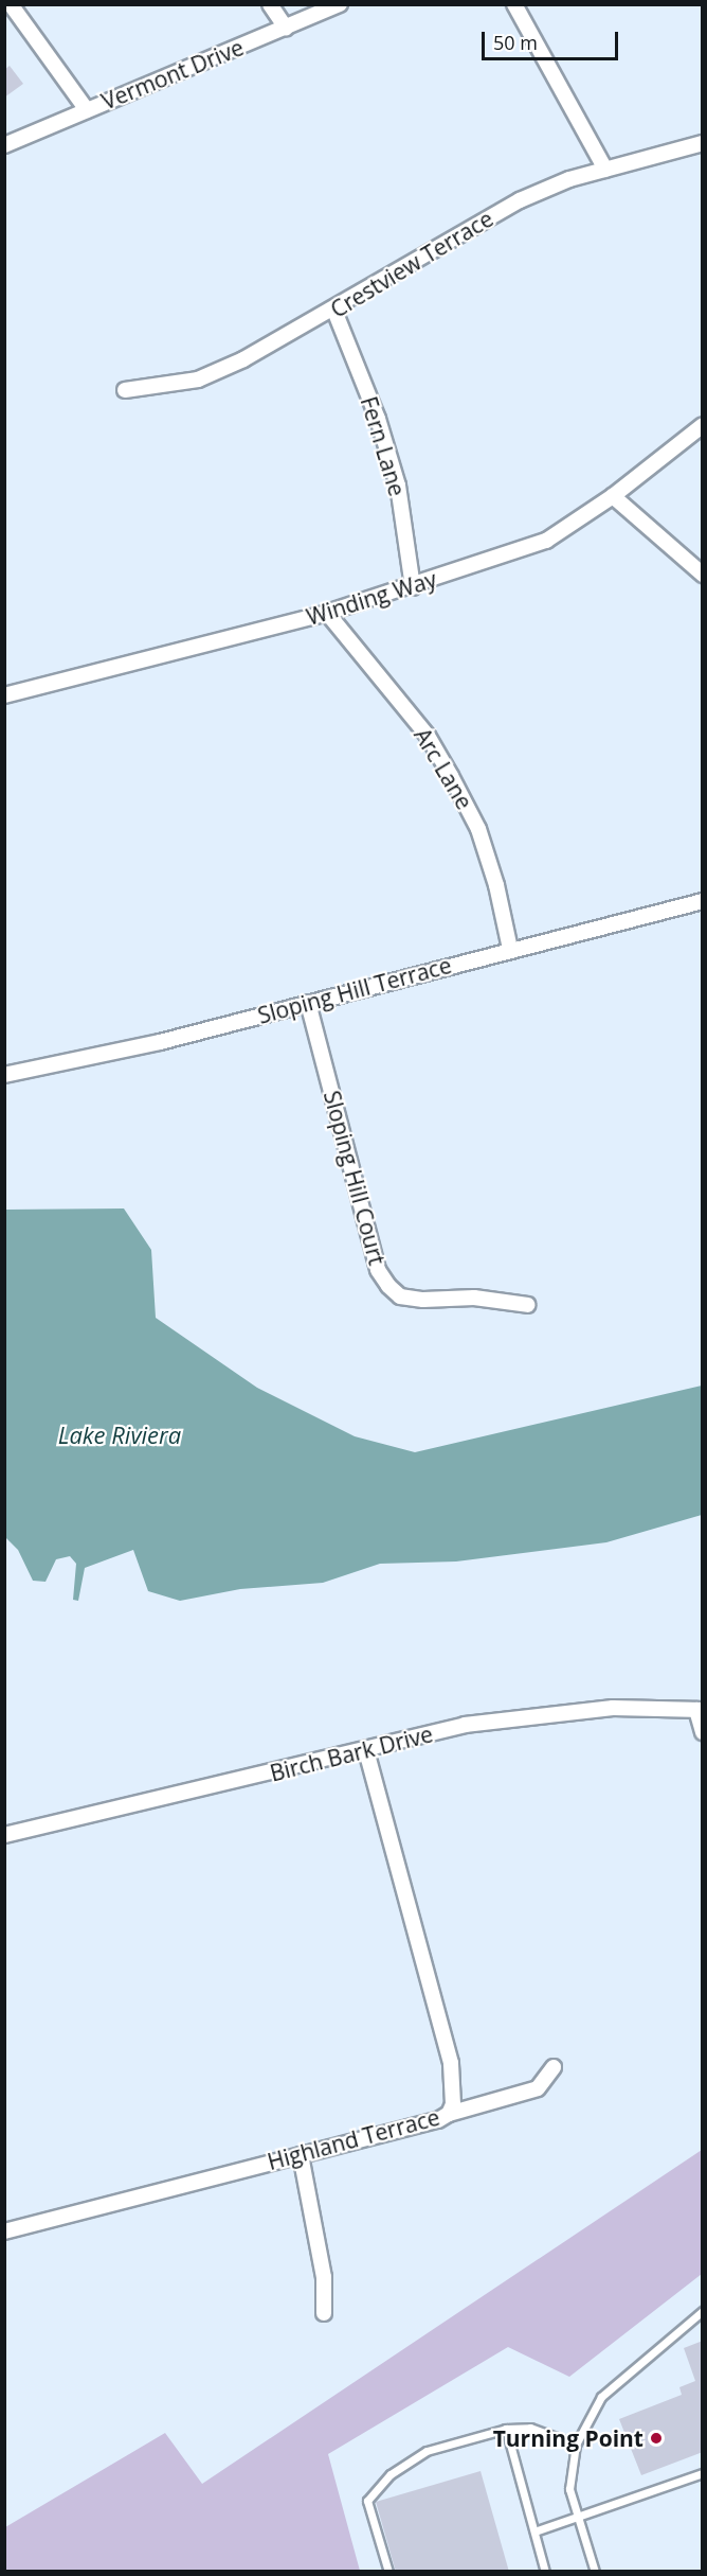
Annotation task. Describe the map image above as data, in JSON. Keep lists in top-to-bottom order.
{
  "streets": {
    "street": [
      "Vermont Drive",
      "Crestview Terrace",
      "Fern Lane",
      "Winding Way",
      "Arc Lane",
      "Sloping Hill Terrace",
      "Sloping Hill Court",
      "Birch Bark Drive",
      "Highland Terrace"
    ]
  },
  "crossings": [
    ["Crestview Terrace", "Fern Lane"],
    ["Fern Lane", "Winding Way"],
    ["Winding Way", "Arc Lane"],
    ["Arc Lane", "Sloping Hill Terrace"],
    ["Sloping Hill Terrace", "Sloping Hill Court"],
    ["Birch Bark Drive", "Highland Terrace"]
  ],
  "water": ["Lake Riviera"],
  "places": ["Turning Point"],
  "scale_bar": "50 m"
}
